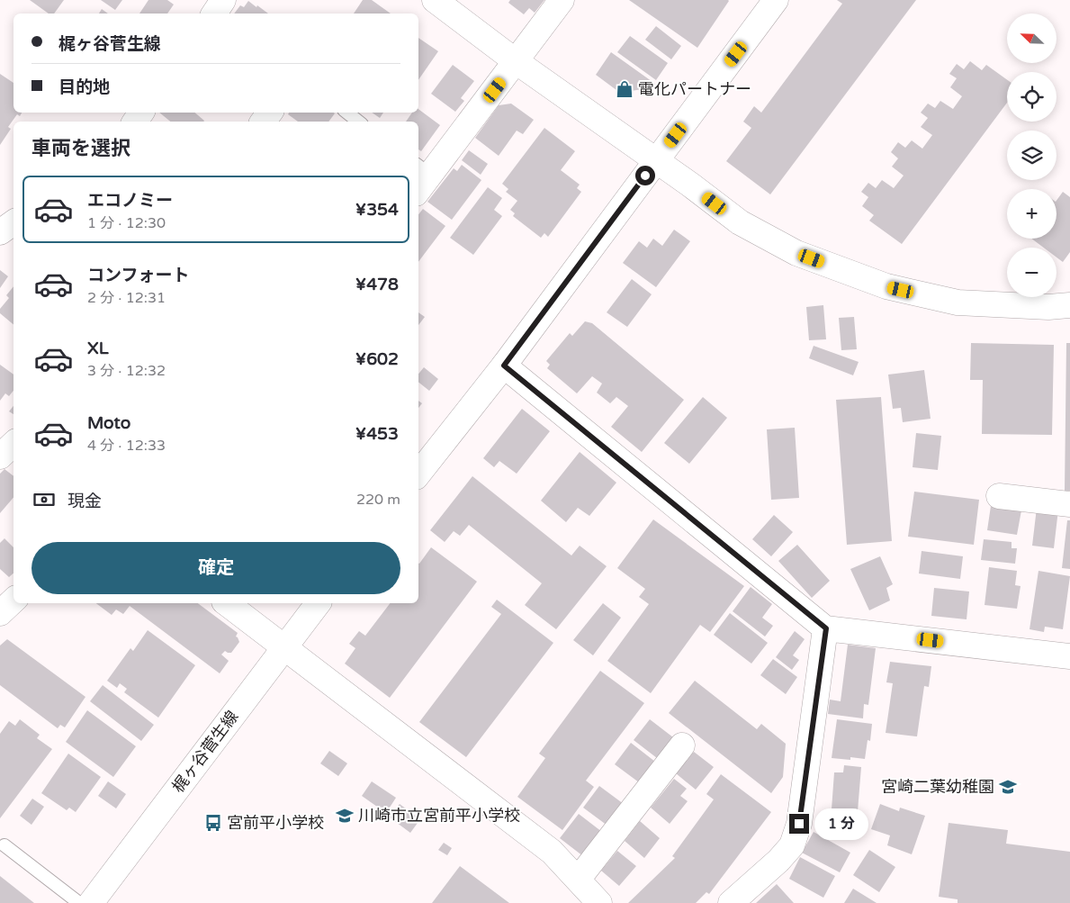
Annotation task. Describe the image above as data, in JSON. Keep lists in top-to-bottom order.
{
  "streets": {
    "street": ["梶ヶ谷菅生線"]
  },
  "places": {
    "shop": ["電化パートナー"],
    "school or university": ["宮崎二葉幼稚園", "川崎市立宮前平小学校"],
    "bus stop": ["宮前平小学校"]
  },
  "north": "top left",
  "page": {
    "map_buttons": ["+", "−"],
    "banner": ["梶ヶ谷菅生線", "目的地"],
    "heading": "車両を選択",
    "list": [
      {
        "name": "エコノミー",
        "note": "1 分 · 12:30",
        "value": "¥354"
      },
      {
        "name": "コンフォート",
        "note": "2 分 · 12:31",
        "value": "¥478"
      },
      {
        "name": "XL",
        "note": "3 分 · 12:32",
        "value": "¥602"
      },
      {
        "name": "Moto",
        "note": "4 分 · 12:33",
        "value": "¥453"
      }
    ],
    "pay": ["現金", "220 m"],
    "buttons": "確定",
    "bubble": "1 分"
  }
}
